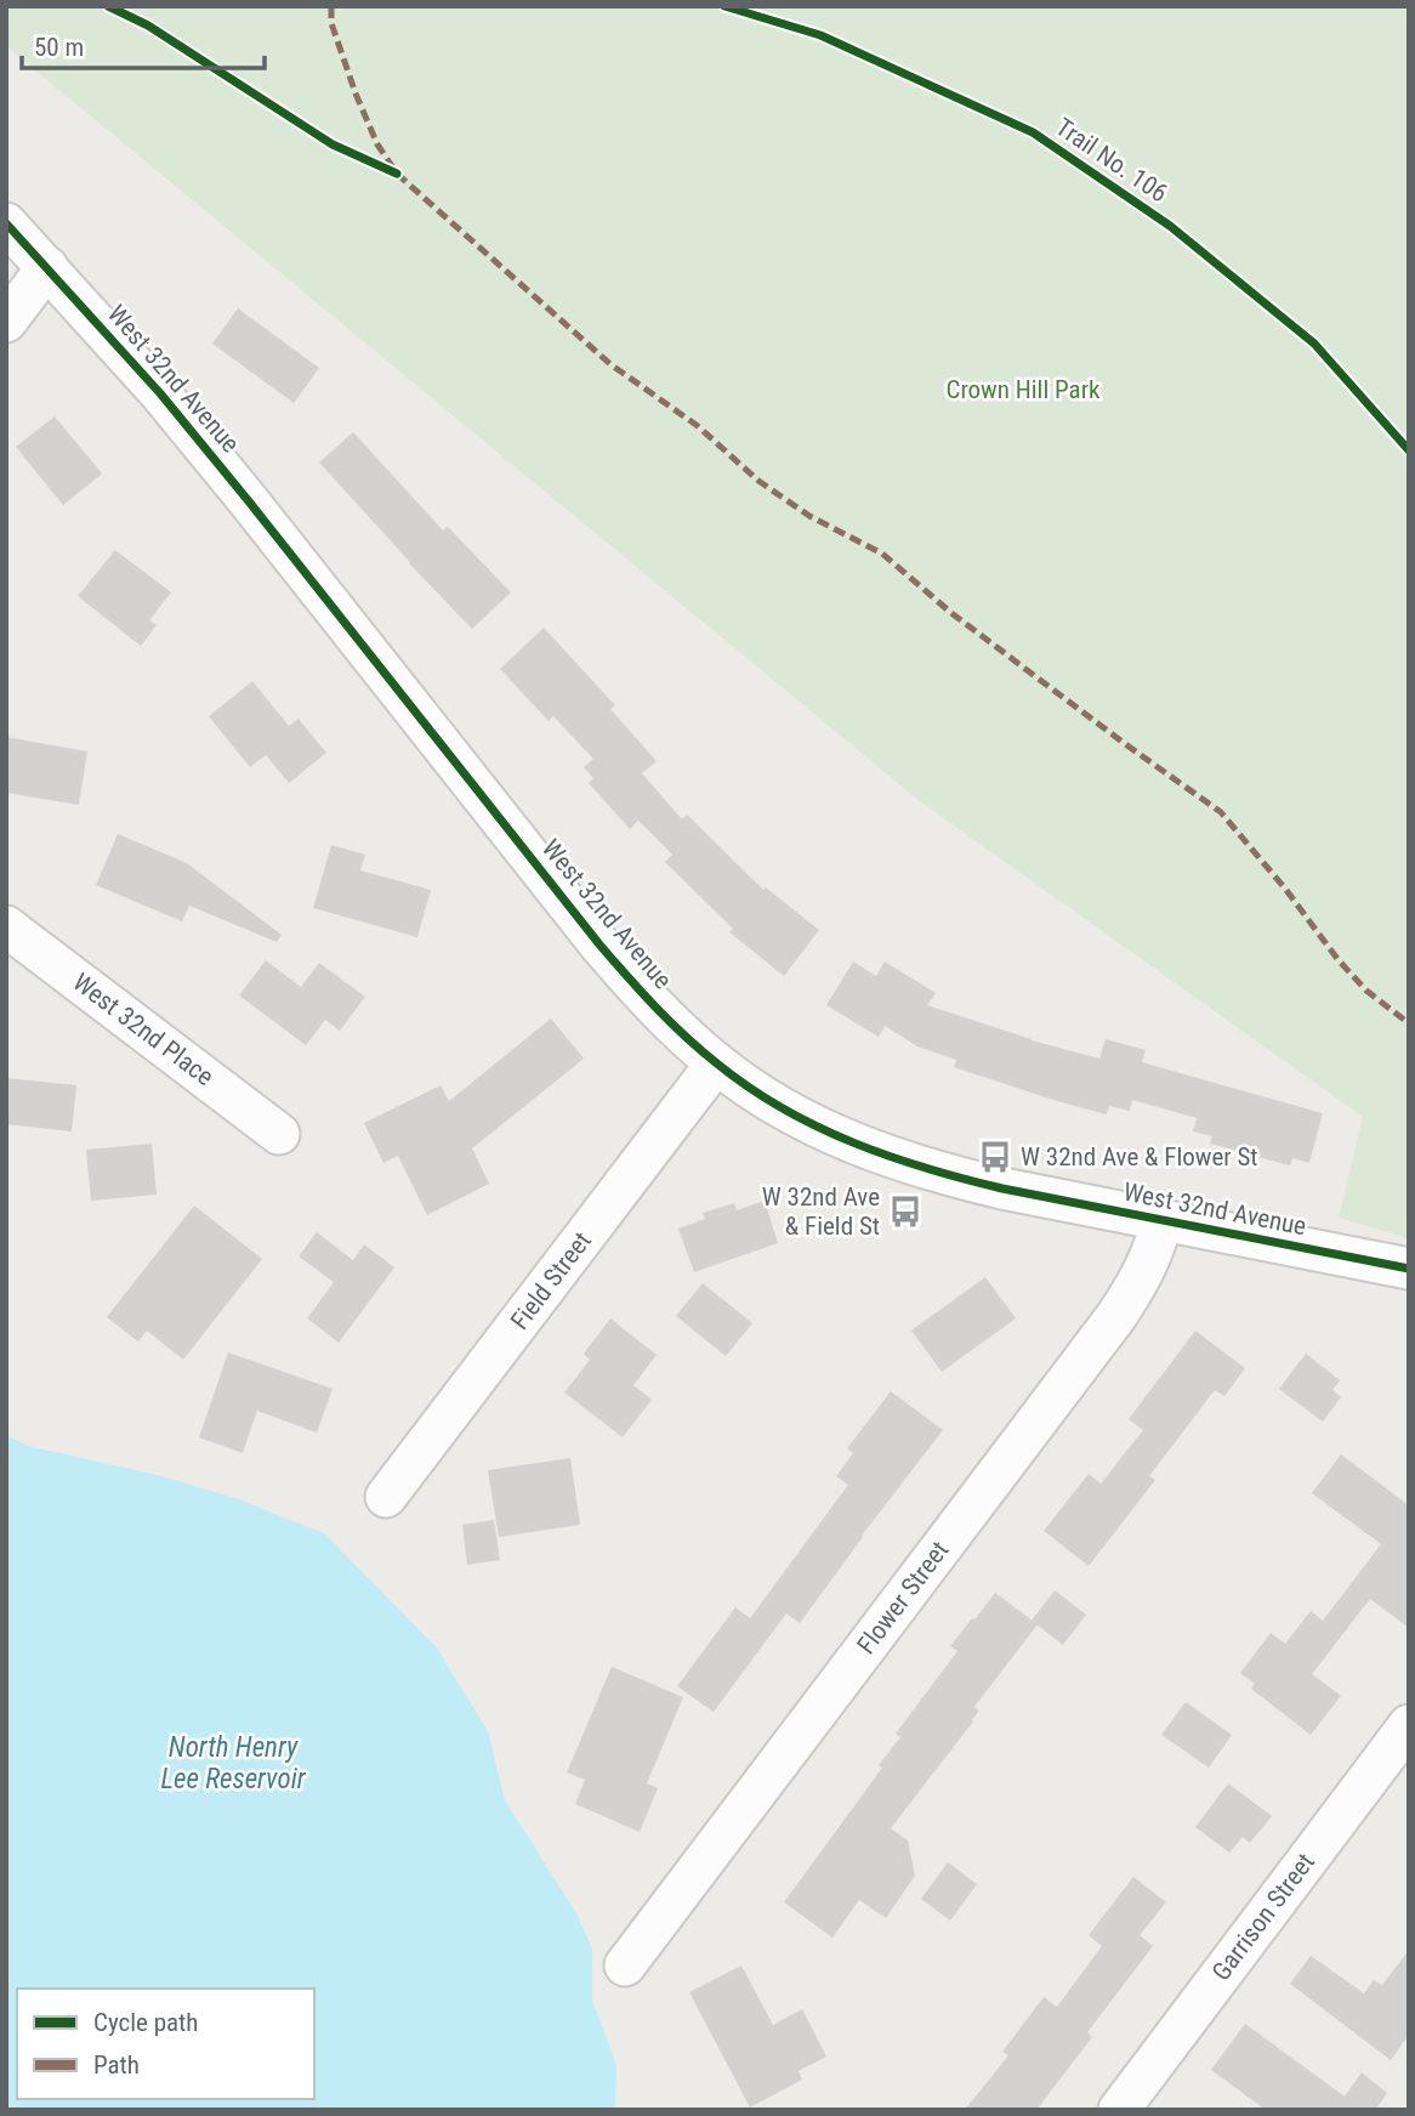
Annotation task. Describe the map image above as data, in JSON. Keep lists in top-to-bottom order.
{
  "streets": {
    "street": [
      "West 32nd Avenue",
      "West 32nd Place",
      "Field Street",
      "Flower Street",
      "Garrison Street"
    ],
    "cycle path": ["Trail No. 106"]
  },
  "crossings": [
    ["West 32nd Avenue", "Field Street"],
    ["West 32nd Avenue", "Flower Street"]
  ],
  "water": ["North Henry Lee Reservoir"],
  "parks": ["Crown Hill Park"],
  "places": {
    "bus stop": ["W 32nd Ave & Flower St", "W 32nd Ave & Field St"]
  },
  "legend": ["Cycle path", "Path"],
  "scale_bar": "50 m"
}
